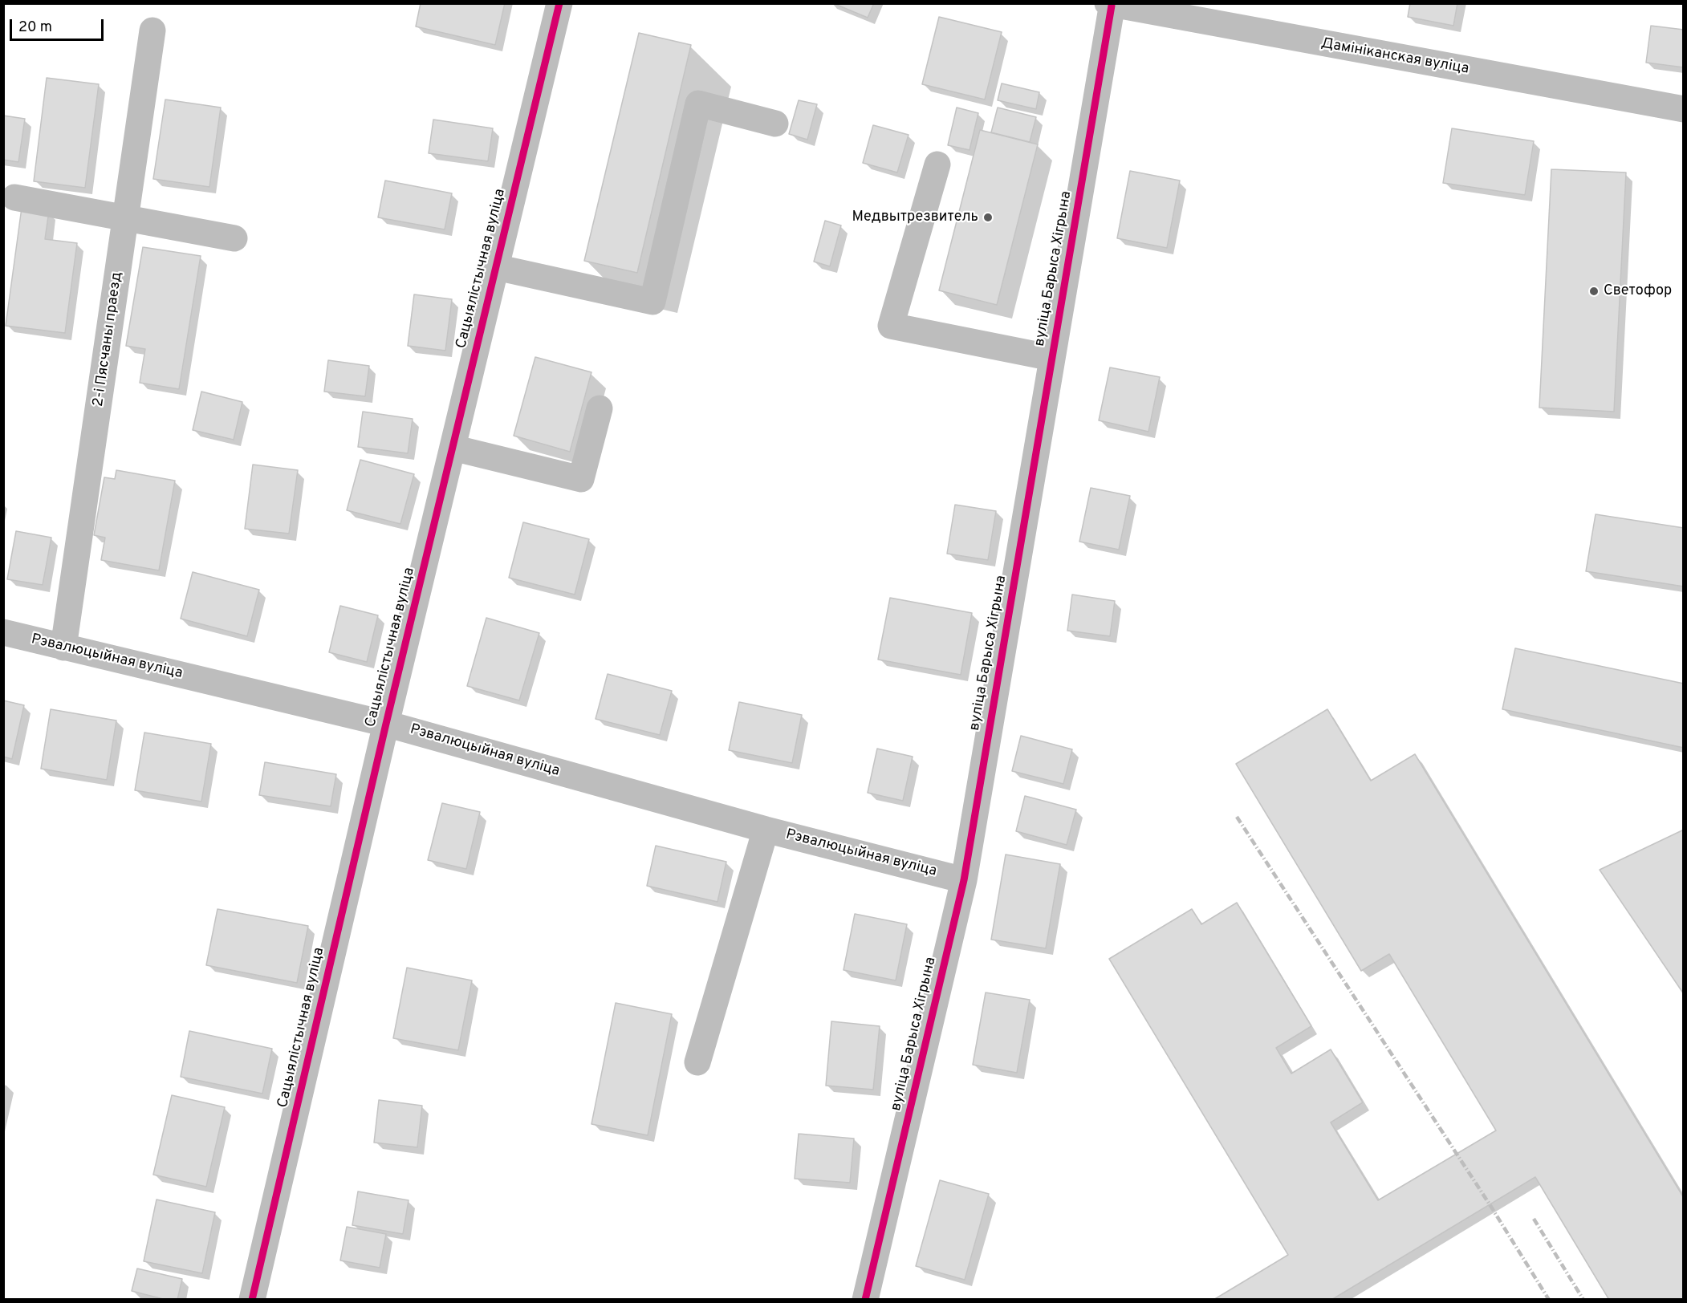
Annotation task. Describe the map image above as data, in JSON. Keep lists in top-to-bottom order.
{
  "streets": {
    "street": [
      "Дамініканская вуліца",
      "Сацыялістычная вуліца",
      "вуліца Барыса Хігрына",
      "2-і Пясчаны праезд",
      "Рэвалюцыйная вуліца"
    ]
  },
  "crossings": [
    ["Дамініканская вуліца", "вуліца Барыса Хігрына"],
    ["Сацыялістычная вуліца", "Рэвалюцыйная вуліца"],
    ["вуліца Барыса Хігрына", "Рэвалюцыйная вуліца"],
    ["2-і Пясчаны праезд", "Рэвалюцыйная вуліца"]
  ],
  "places": ["Медвытрезвитель", "Светофор"],
  "scale_bar": "20 m"
}
